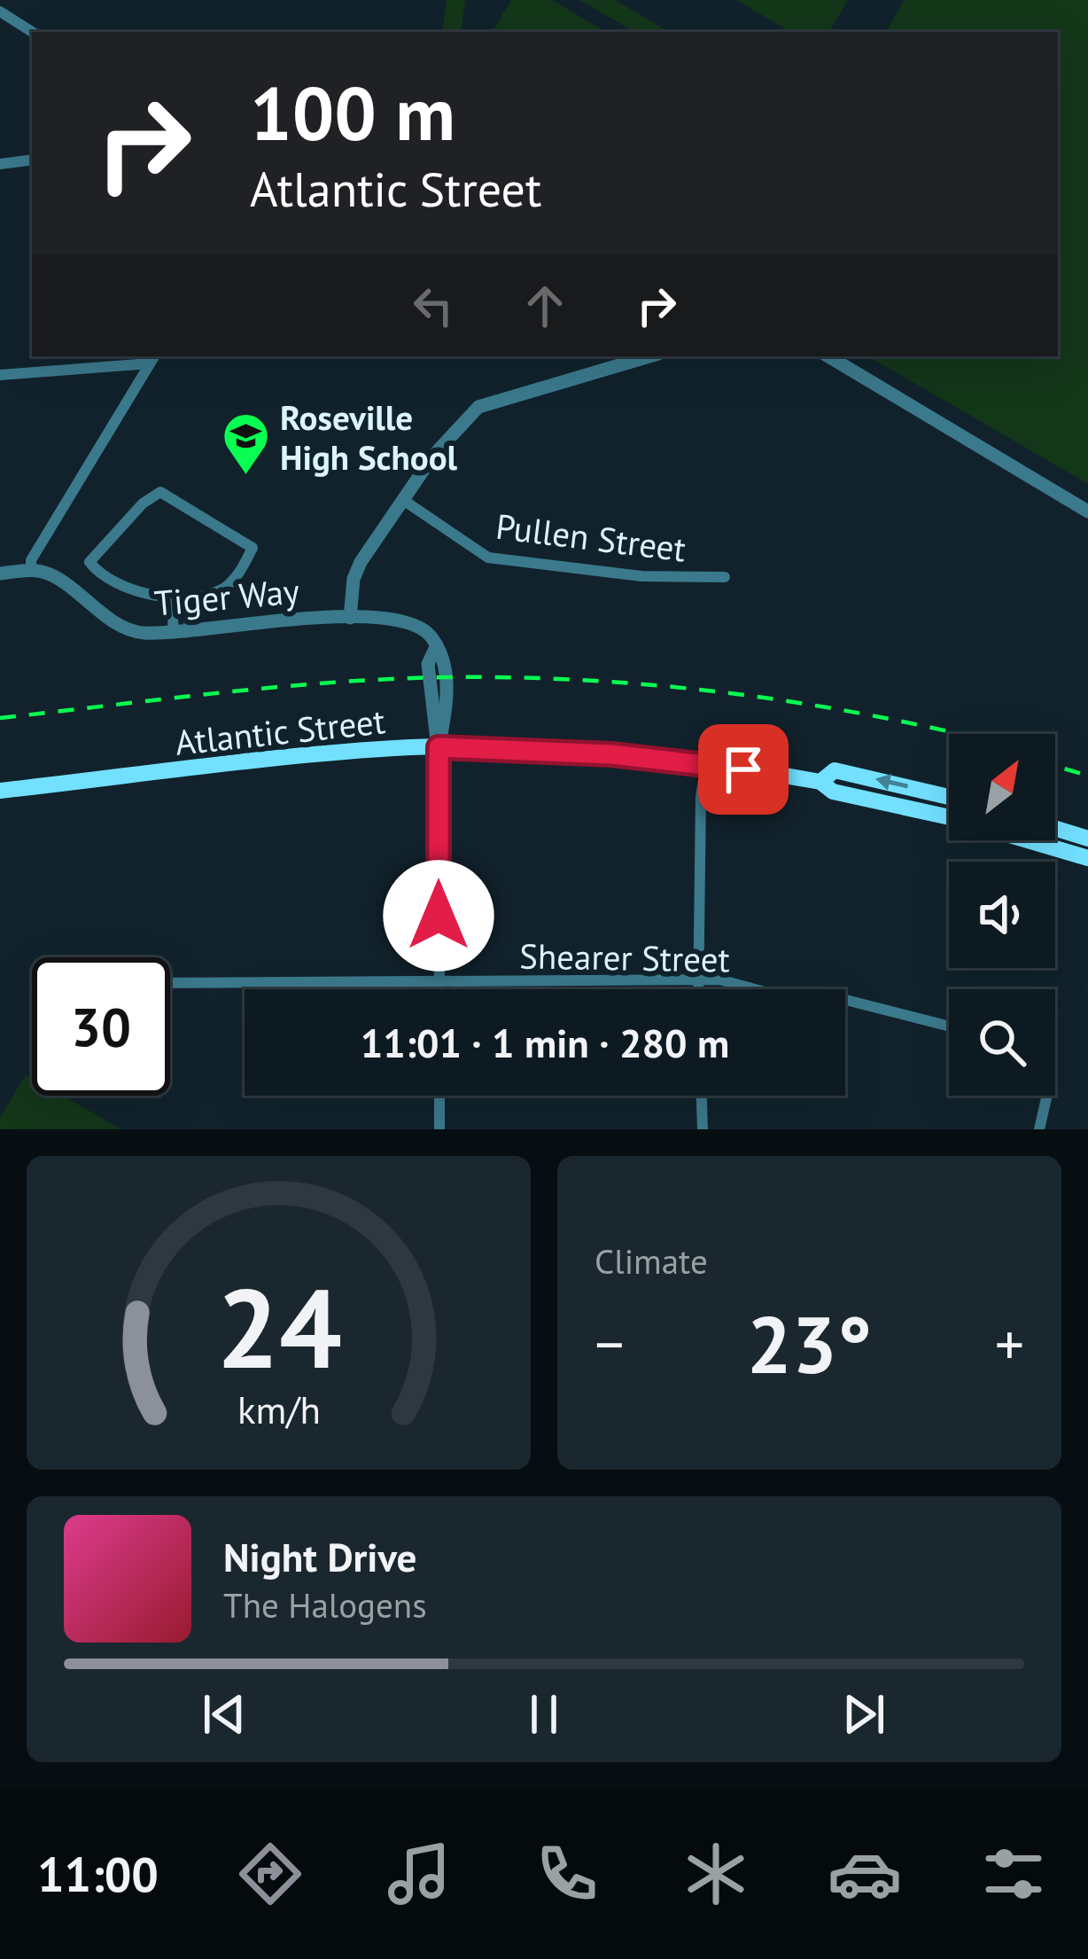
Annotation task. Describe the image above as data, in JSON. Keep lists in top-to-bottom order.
{
  "streets": {
    "main road": ["Atlantic Street"],
    "street": ["Pullen Street", "Tiger Way", "Shearer Street"]
  },
  "crossings": [
    ["Tiger Way", "Atlantic Street"]
  ],
  "places": {
    "school or university": ["Roseville High School"]
  },
  "north": "top right",
  "page": {
    "turn": ["100 m", "Atlantic Street"],
    "limit": "30",
    "trip": "11:01 · 1 min · 280 m",
    "tile": "Climate",
    "heat": ["−", "23°", "+"],
    "song": ["Night Drive", "The Halogens"],
    "tabs": "11:00",
    "gauge": ["24", "km/h"]
  }
}
